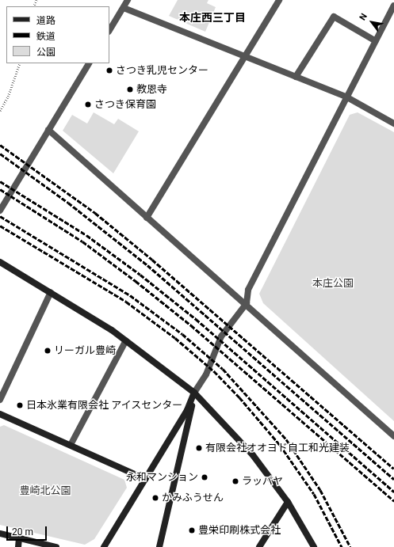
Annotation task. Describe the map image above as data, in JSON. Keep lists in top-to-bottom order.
{
  "districts": ["本庄西三丁目"],
  "parks": ["本庄公園", "豊崎北公園"],
  "places": [
    "さつき乳児センター",
    "教恩寺",
    "さつき保育園",
    "リーガル豊崎",
    "日本氷業有限会社 アイスセンター",
    "有限会社オオヨド自工和光建装",
    "永和マンション",
    "ラッパヤ",
    "かみふうせん",
    "豊栄印刷株式会社"
  ],
  "legend": ["道路", "鉄道", "公園"],
  "scale_bar": "20 m",
  "north": "top left"
}
